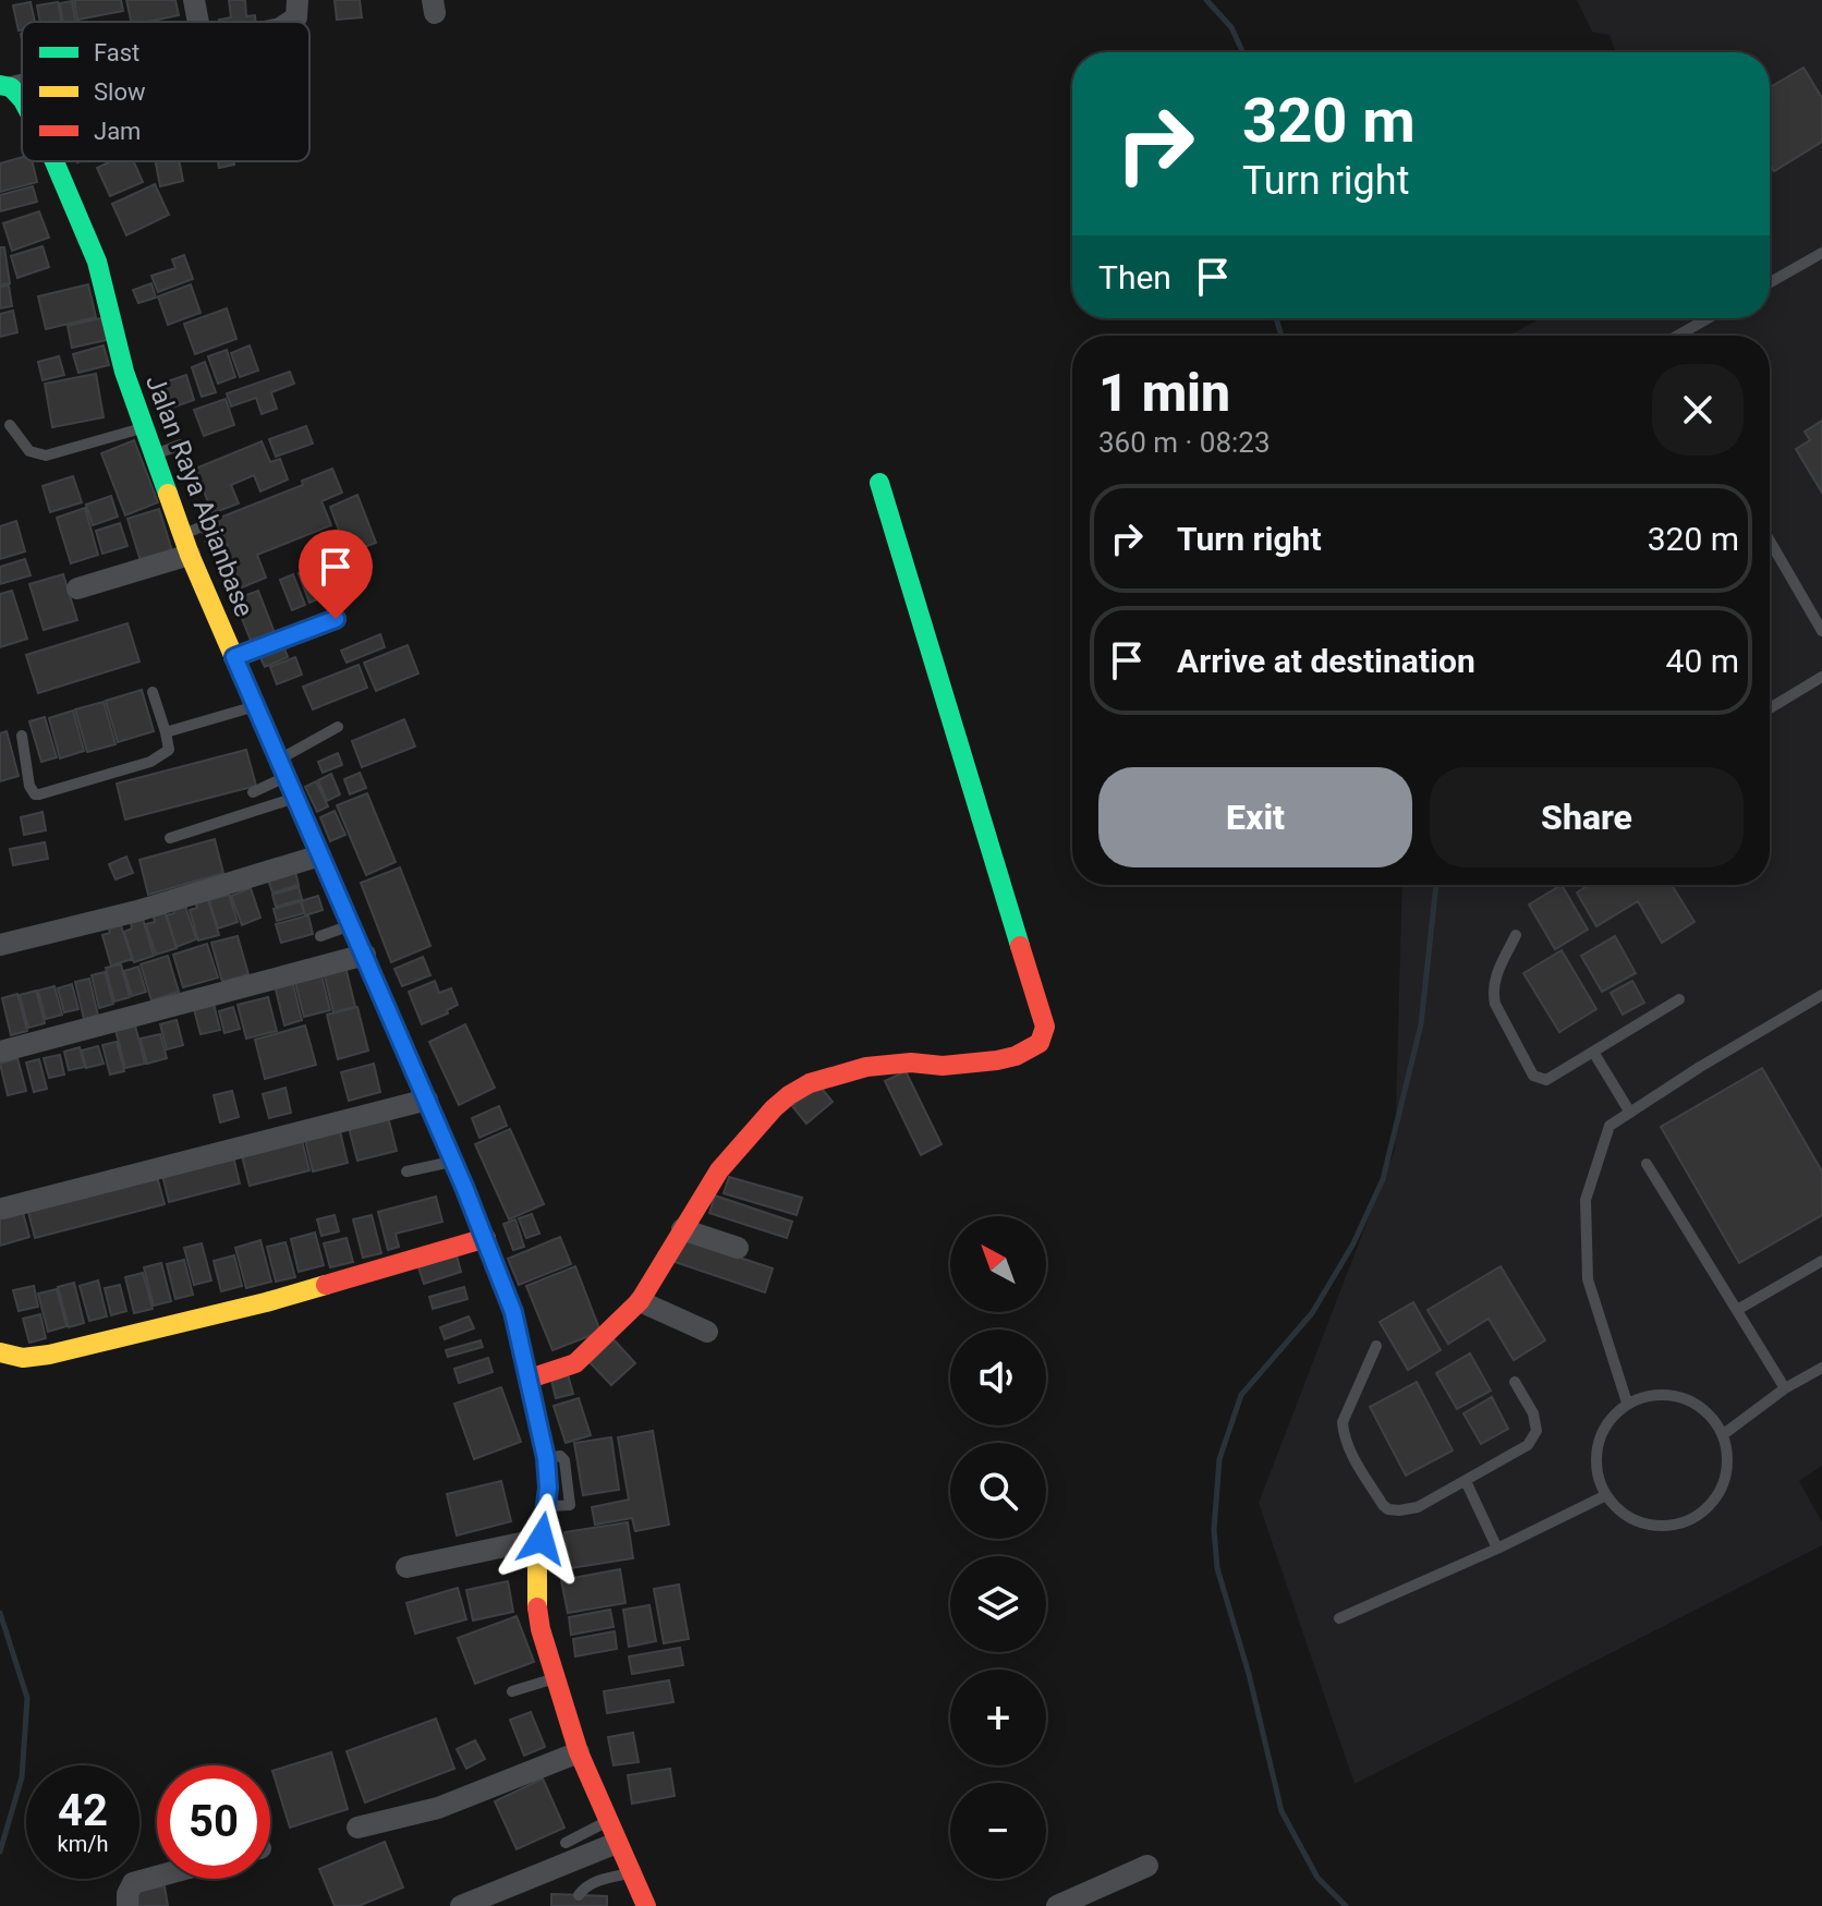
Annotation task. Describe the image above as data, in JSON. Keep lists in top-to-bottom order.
{
  "streets": {
    "main road": ["Jalan Raya Abianbase"]
  },
  "legend": ["Fast", "Slow", "Jam"],
  "north": "top left",
  "page": {
    "turn": ["320 m", "Turn right"],
    "then": "Then",
    "heading": ["1 min", "360 m · 08:23"],
    "list": [
      {
        "name": "Turn right",
        "value": "320 m"
      },
      {
        "name": "Arrive at destination",
        "value": "40 m"
      }
    ],
    "buttons": ["Exit", "Share"],
    "map_buttons": ["+", "−"],
    "speed": "42 km/h",
    "limit": "50"
  }
}
